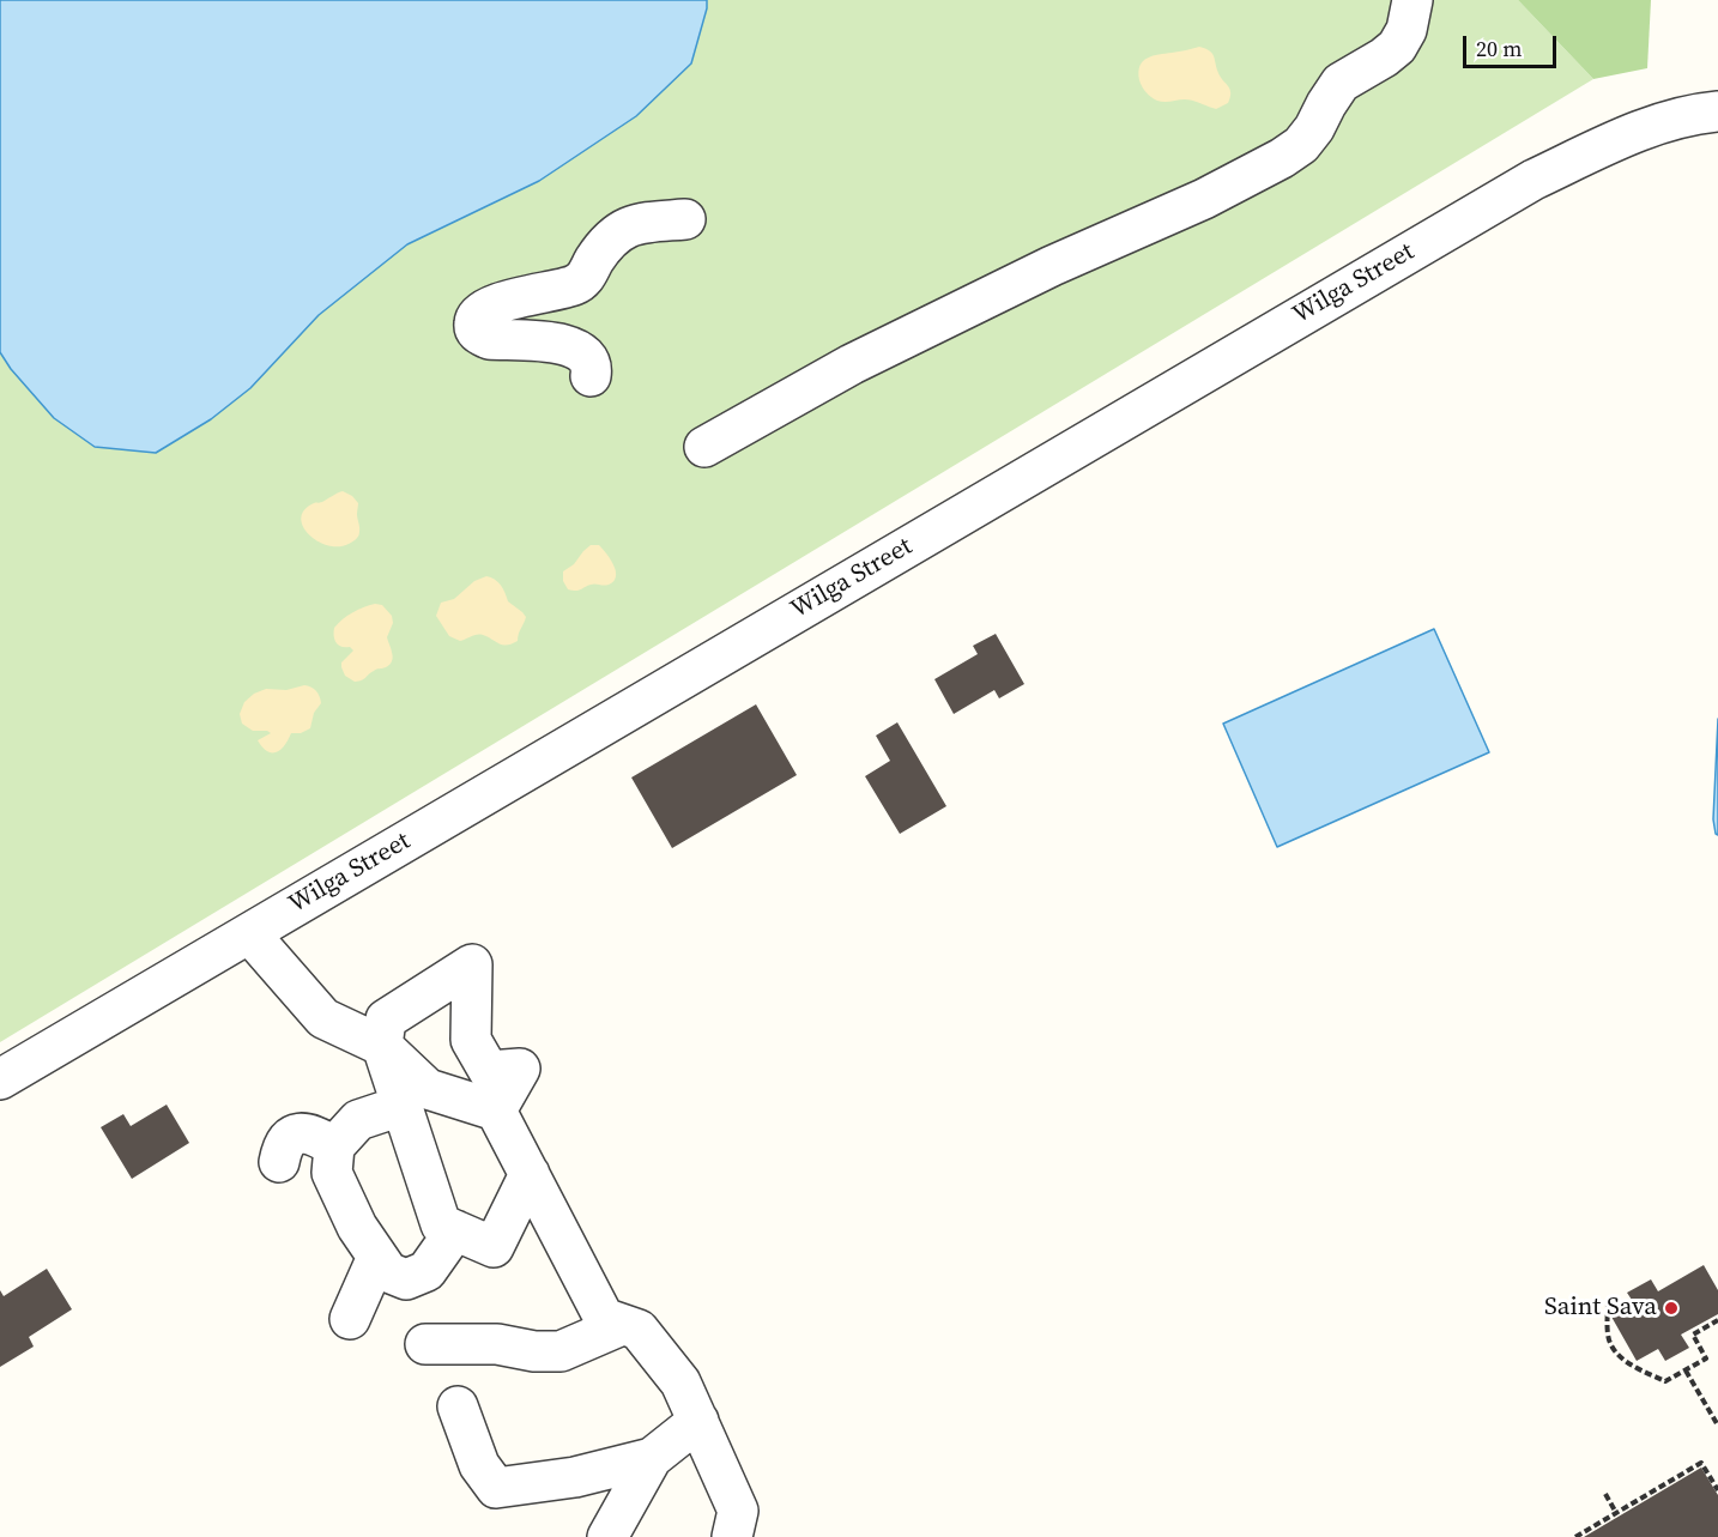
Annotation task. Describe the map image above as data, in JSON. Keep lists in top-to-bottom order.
{
  "streets": {
    "street": ["Wilga Street"]
  },
  "places": ["Saint Sava"],
  "scale_bar": "20 m"
}
